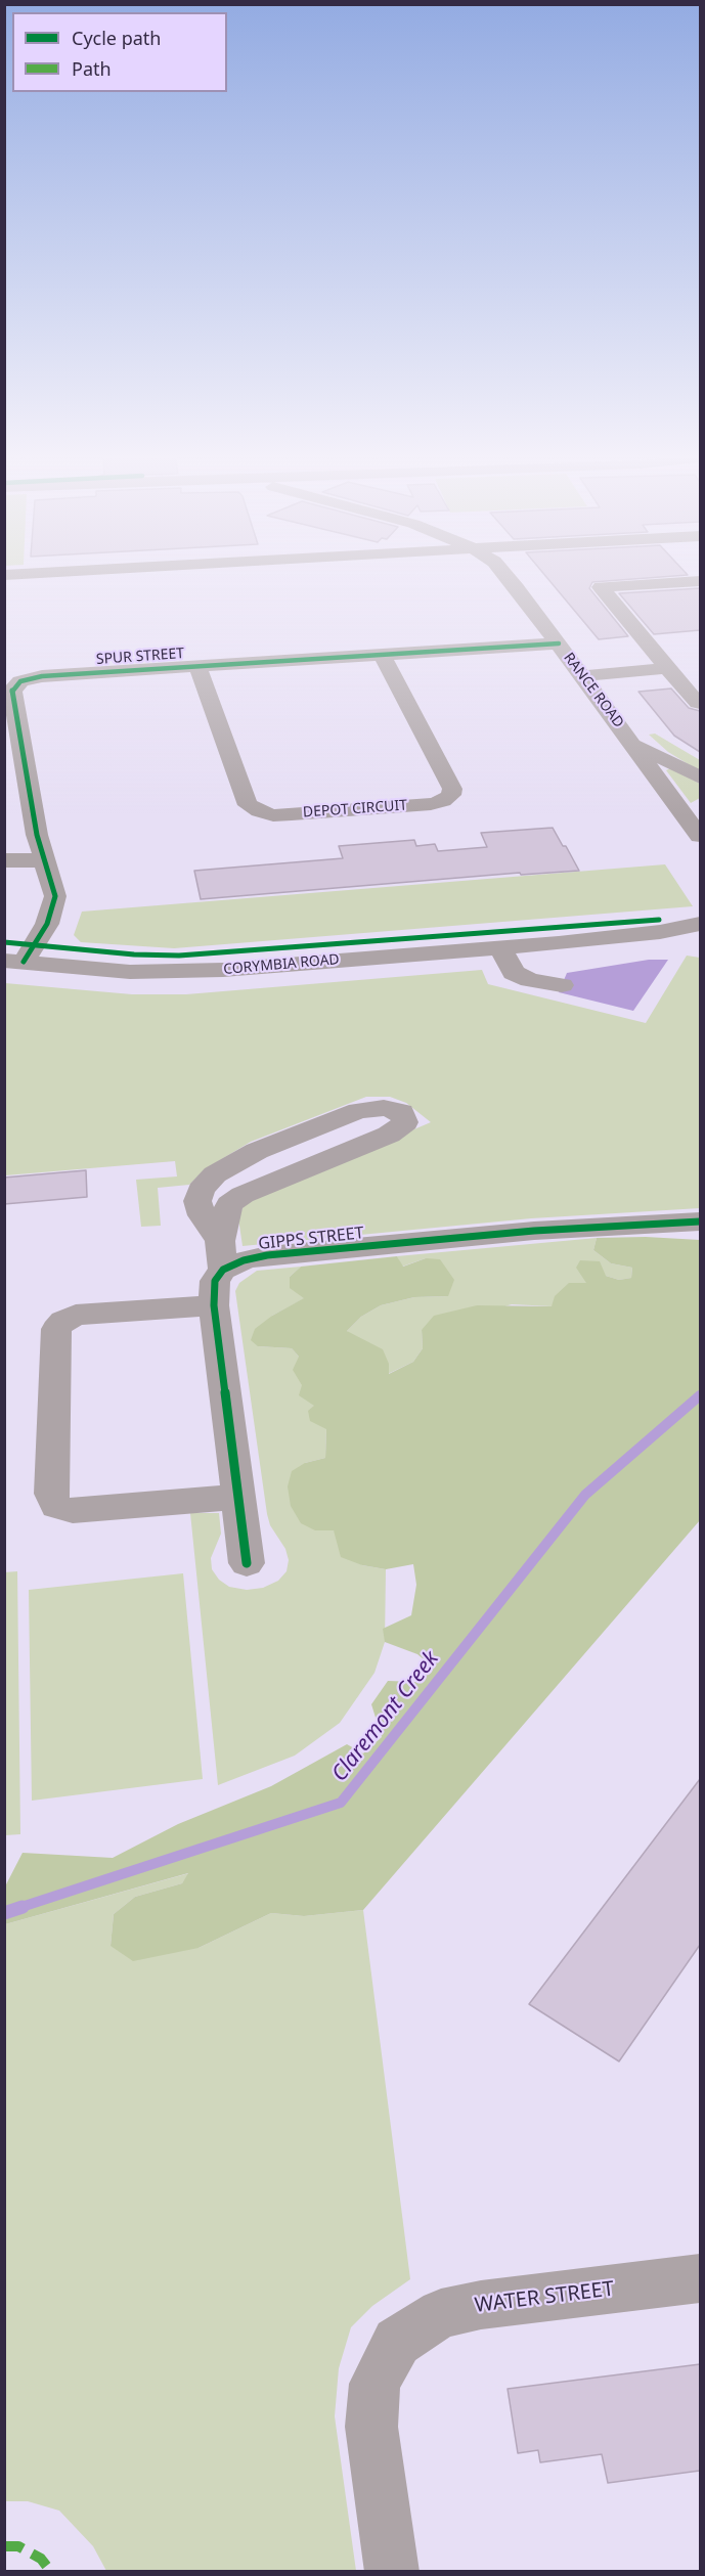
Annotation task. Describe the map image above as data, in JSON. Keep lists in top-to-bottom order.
{
  "streets": {
    "street": [
      "SPUR STREET",
      "RANCE ROAD",
      "DEPOT CIRCUIT",
      "CORYMBIA ROAD",
      "GIPPS STREET",
      "WATER STREET"
    ]
  },
  "crossings": [
    ["SPUR STREET", "RANCE ROAD"],
    ["SPUR STREET", "DEPOT CIRCUIT"],
    ["SPUR STREET", "CORYMBIA ROAD"]
  ],
  "water": ["Claremont Creek"],
  "legend": ["Cycle path", "Path"]
}
